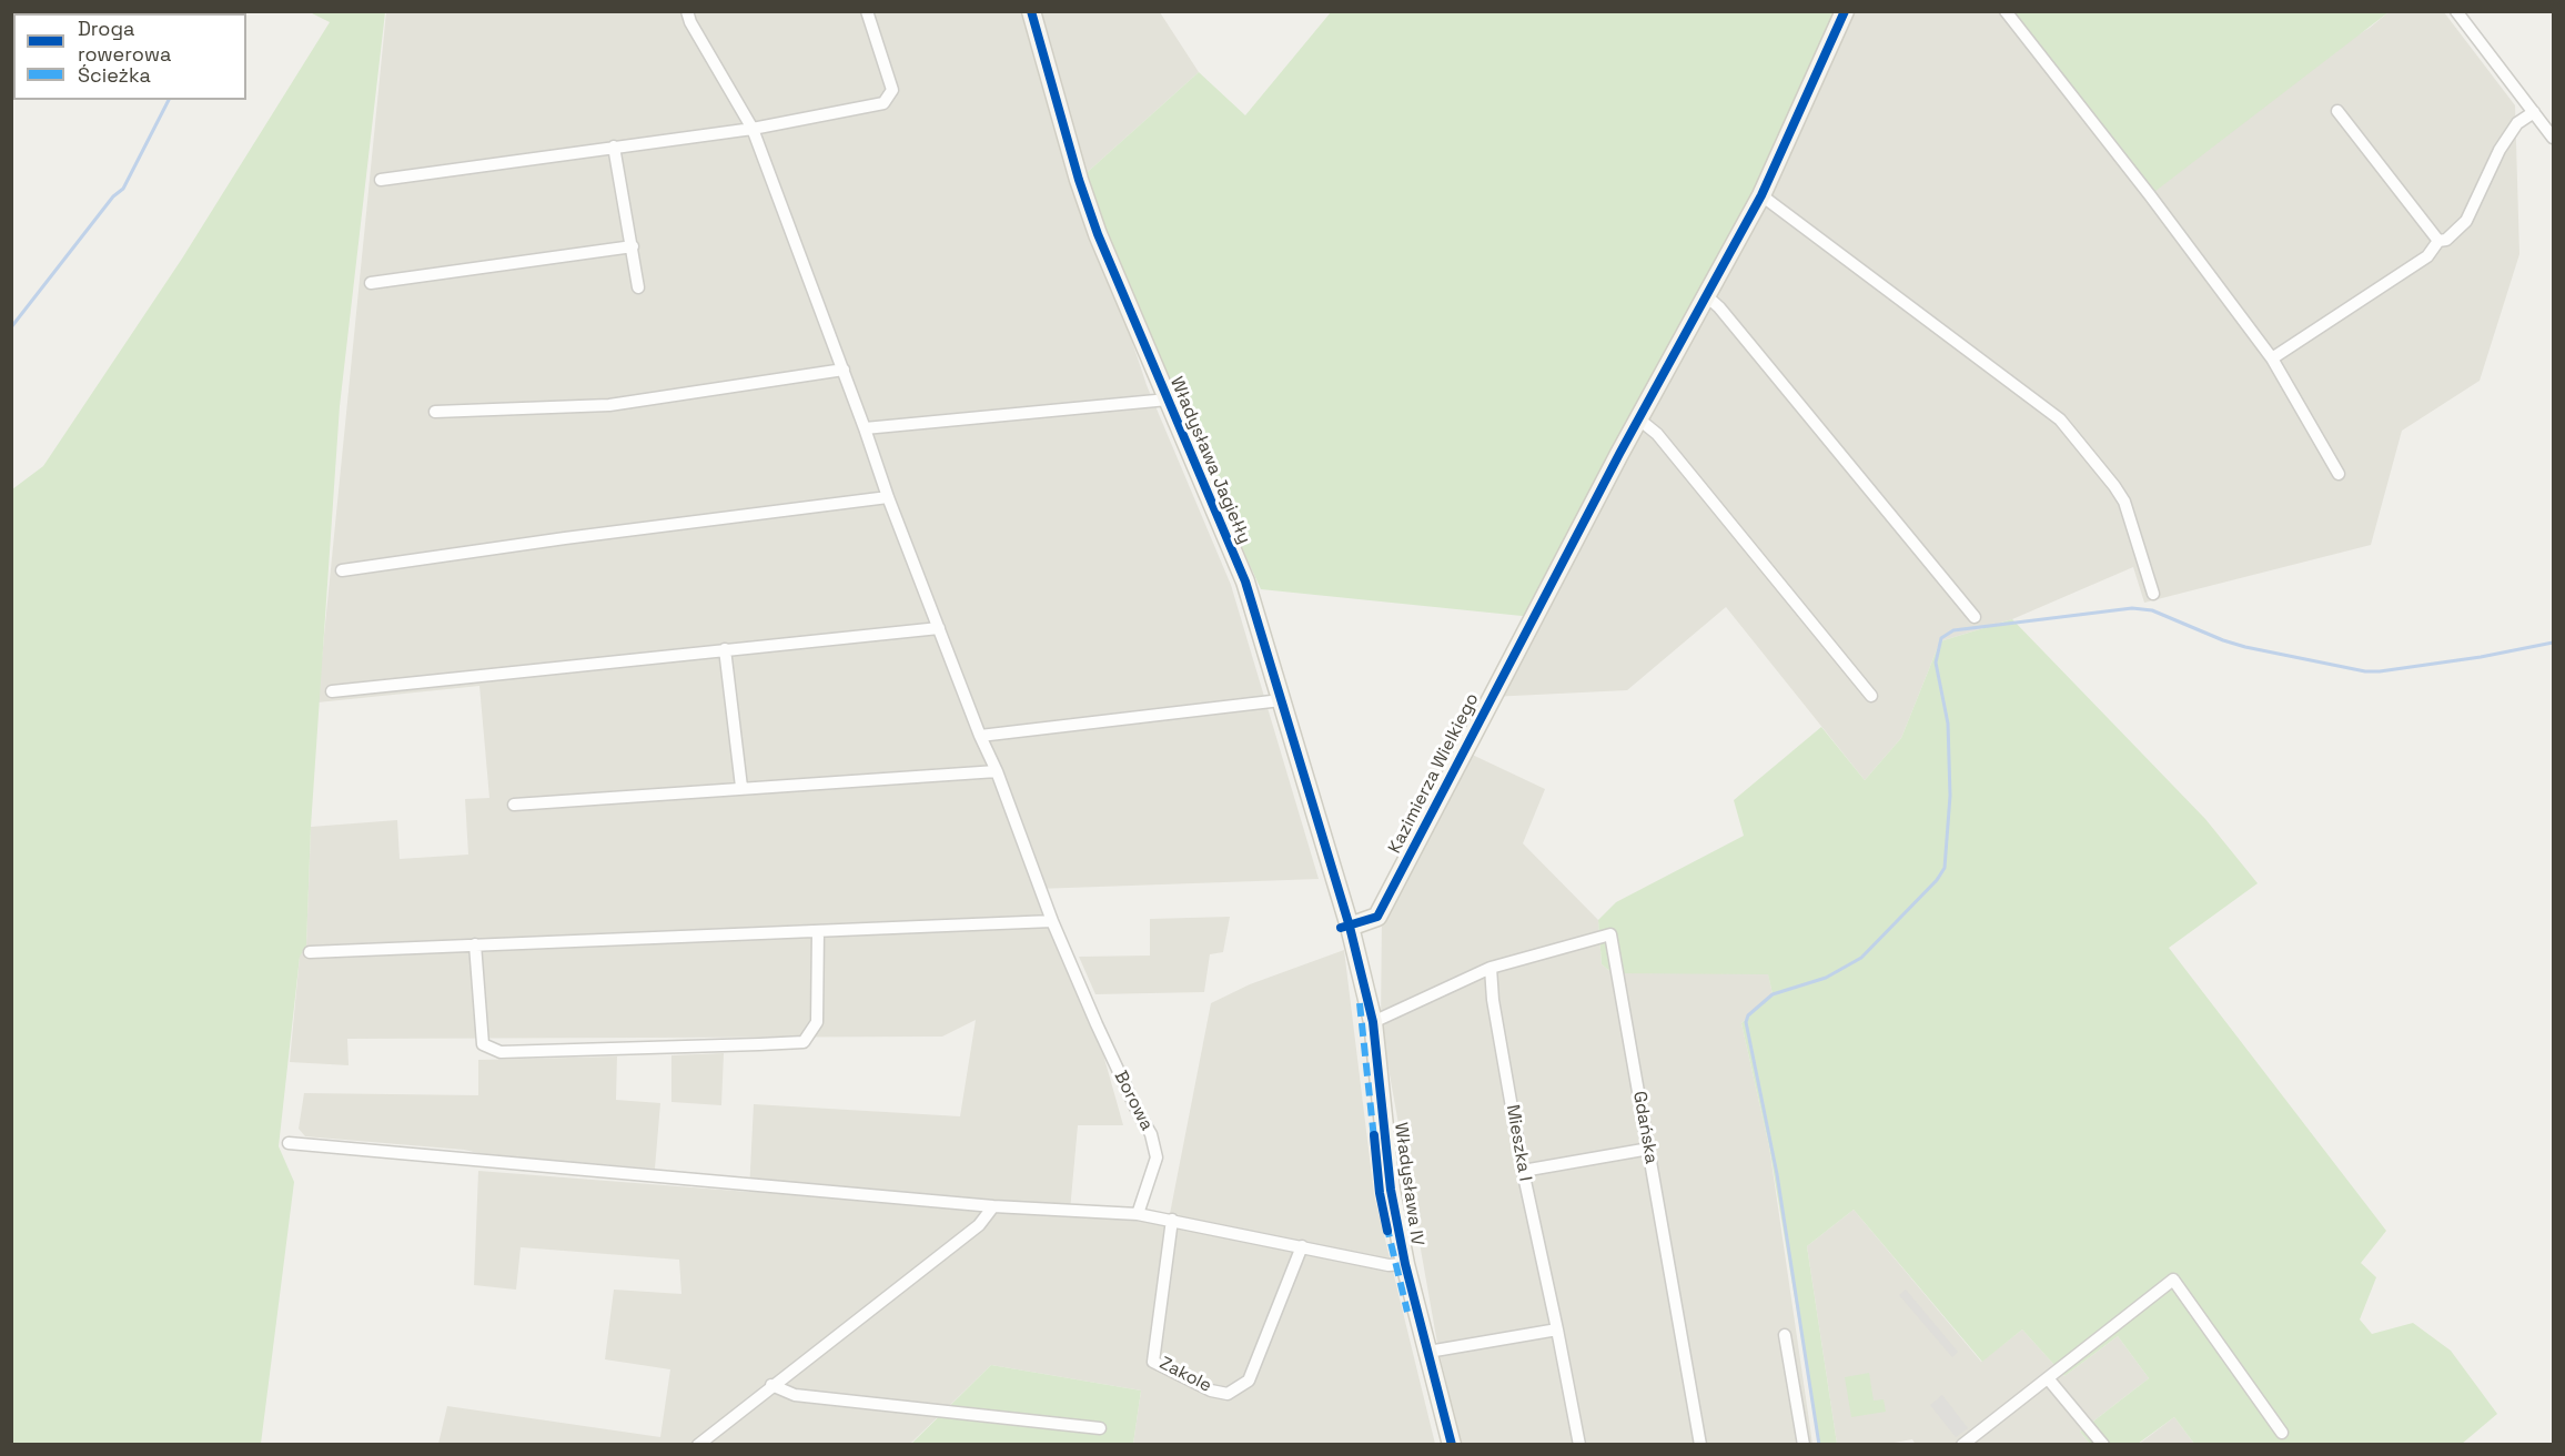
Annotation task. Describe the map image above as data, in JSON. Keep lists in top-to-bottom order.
{
  "streets": {
    "street": [
      "Władysława Jagiełły",
      "Kazimierza Wielkiego",
      "Borowa",
      "Gdańska",
      "Mieszka I",
      "Władysława IV",
      "Zakole"
    ]
  },
  "crossings": [
    ["Władysława Jagiełły", "Kazimierza Wielkiego"],
    ["Władysława Jagiełły", "Władysława IV"],
    ["Kazimierza Wielkiego", "Władysława IV"],
    ["Gdańska", "Mieszka I"]
  ],
  "legend": ["Droga rowerowa", "Ścieżka"]
}
